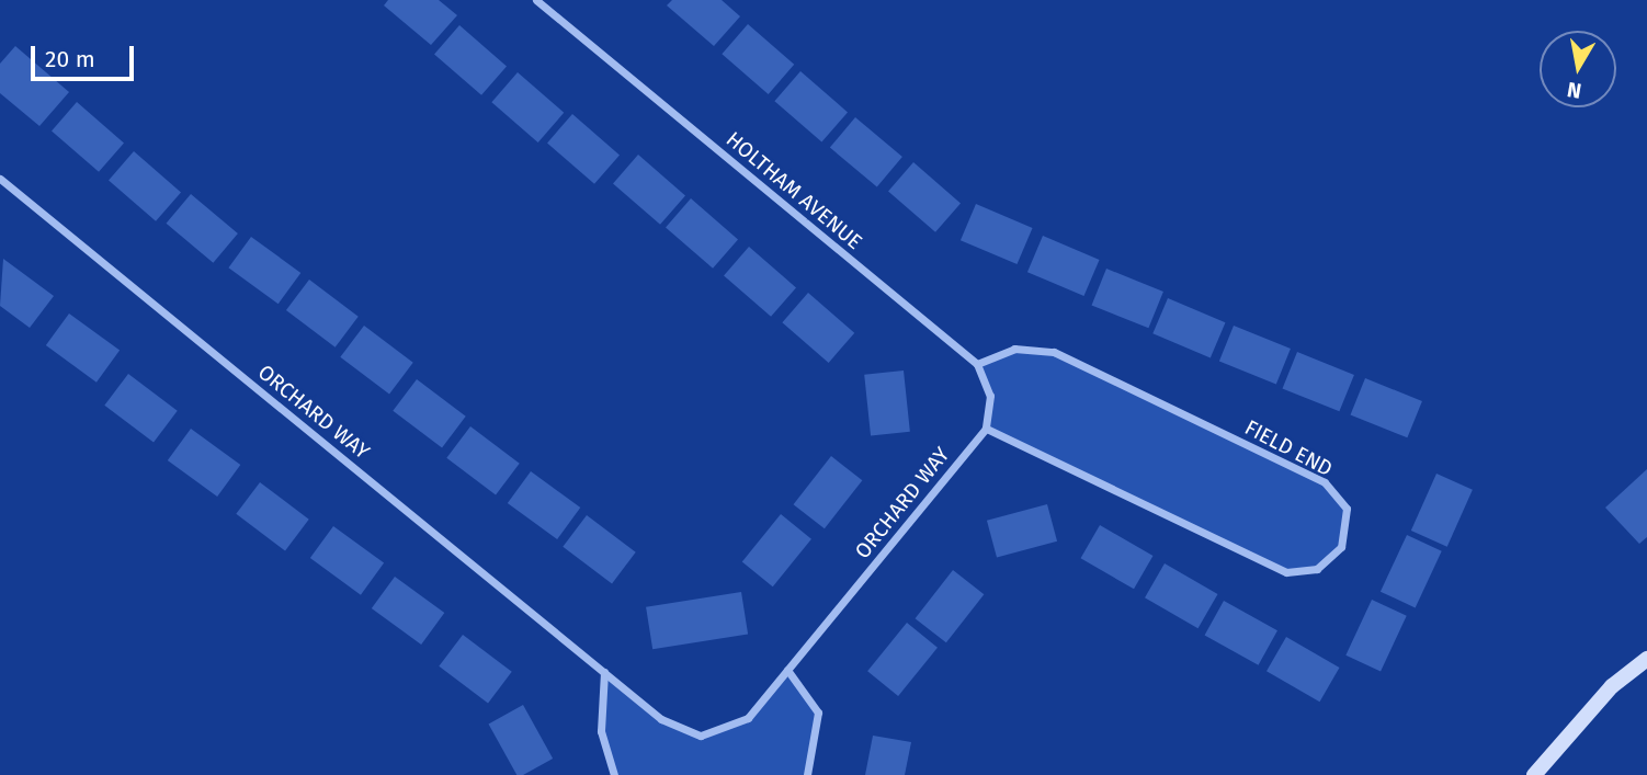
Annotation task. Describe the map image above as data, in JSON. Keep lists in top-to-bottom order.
{
  "streets": {
    "street": ["HOLTHAM AVENUE", "ORCHARD WAY", "FIELD END"]
  },
  "crossings": [
    ["HOLTHAM AVENUE", "ORCHARD WAY"],
    ["HOLTHAM AVENUE", "FIELD END"],
    ["ORCHARD WAY", "FIELD END"]
  ],
  "scale_bar": "20 m",
  "north": "bottom"
}
